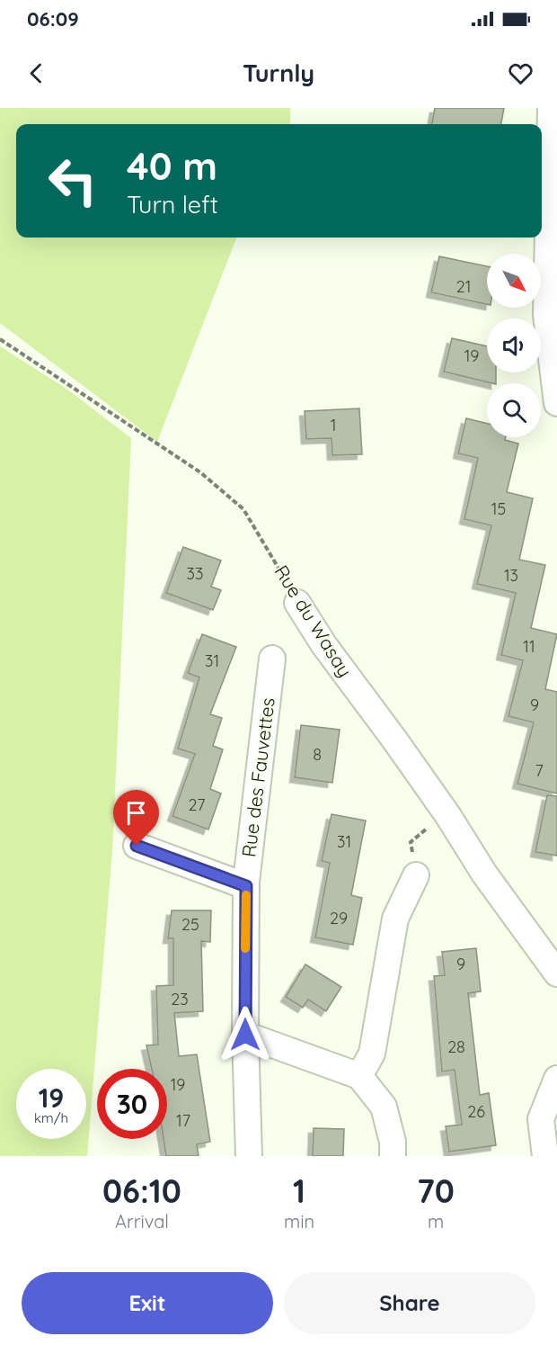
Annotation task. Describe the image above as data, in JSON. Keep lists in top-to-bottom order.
{
  "streets": {
    "street": ["Rue du Wasay", "Rue des Fauvettes"]
  },
  "house_numbers": [
    "21",
    "19",
    "1",
    "15",
    "33",
    "13",
    "11",
    "31",
    "9",
    "8",
    "7",
    "27",
    "31",
    "29",
    "25",
    "9",
    "23",
    "28",
    "19",
    "26",
    "17"
  ],
  "north": "bottom right",
  "page": {
    "status": "06:09",
    "header": "Turnly",
    "turn": ["40 m", "Turn left"],
    "speed": "19 km/h",
    "limit": "30",
    "eta": [
      "06:10",
      "Arrival",
      "1",
      "min",
      "70",
      "m"
    ],
    "buttons": ["Exit", "Share"]
  }
}
